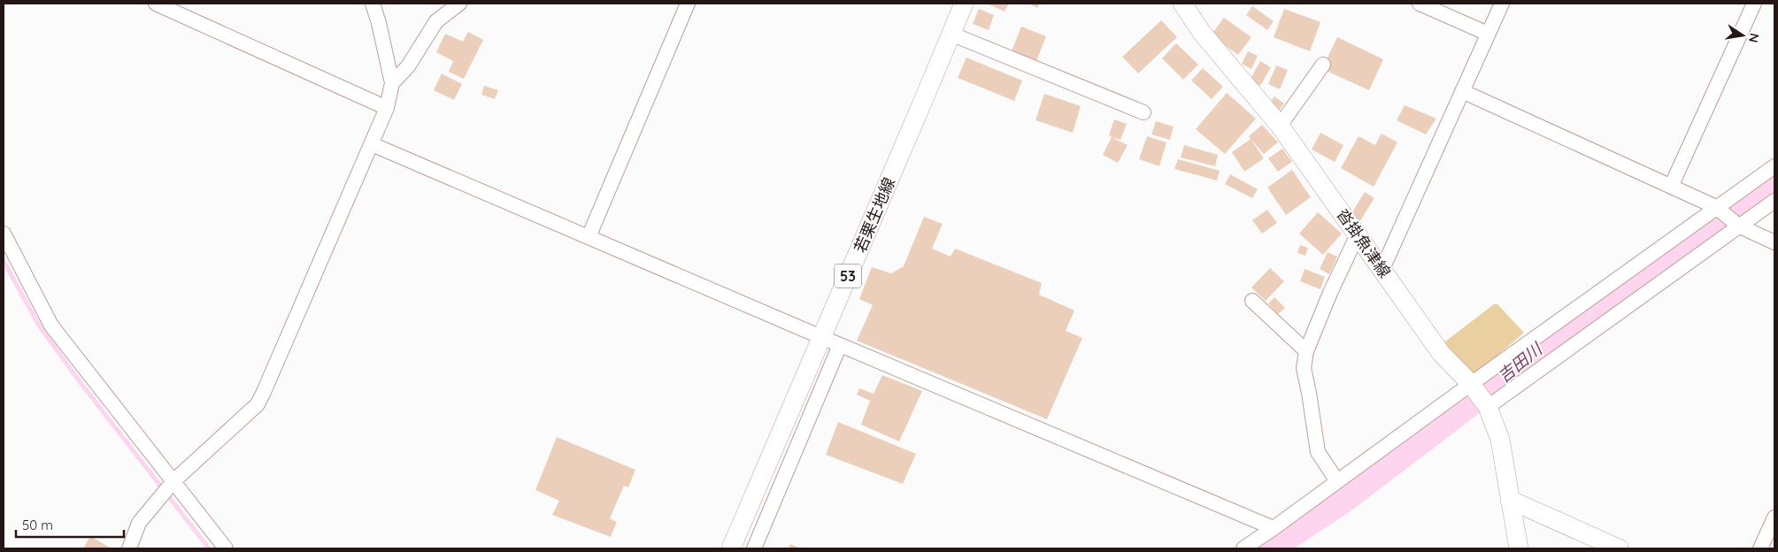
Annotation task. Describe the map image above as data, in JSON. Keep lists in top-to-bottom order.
{
  "streets": {
    "main road": ["若栗生地線", "沓掛魚津線", "53"]
  },
  "water": ["吉田川"],
  "scale_bar": "50 m",
  "north": "right"
}
